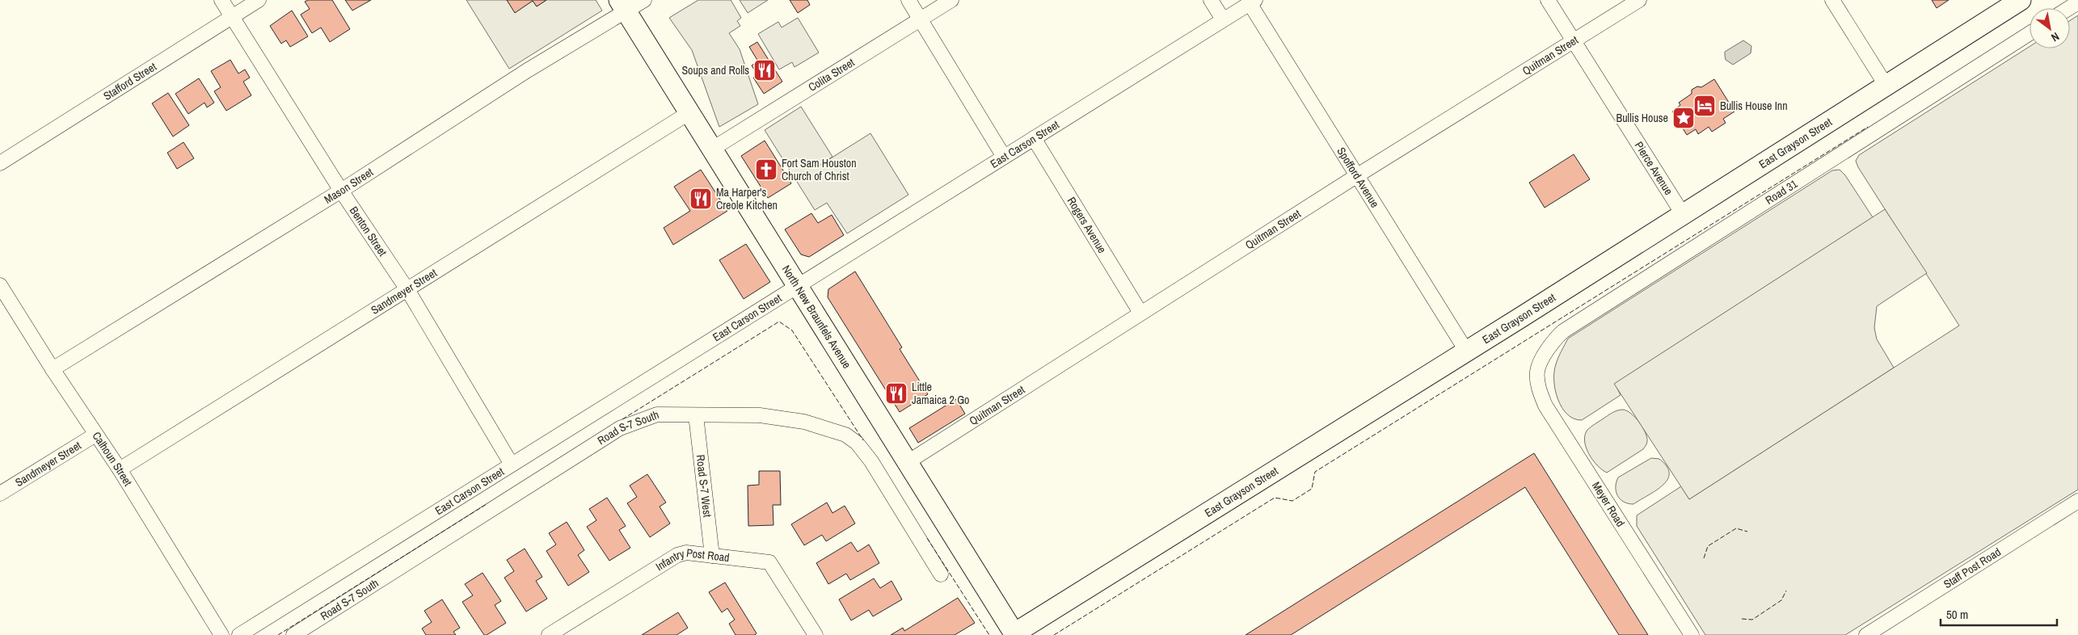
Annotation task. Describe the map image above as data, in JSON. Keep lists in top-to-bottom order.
{
  "streets": {
    "street": [
      "Quitman Street",
      "Colita Street",
      "Stafford Street",
      "East Grayson Street",
      "East Carson Street",
      "Pierce Avenue",
      "Spofford Avenue",
      "Mason Street",
      "Road 31",
      "Rogers Avenue",
      "Benton Street",
      "Sandmeyer Street",
      "North New Braunfels Avenue",
      "Road S-7 South",
      "Calhoun Street",
      "Road S-7 West",
      "Meyer Road",
      "Infantry Post Road",
      "Staff Post Road"
    ]
  },
  "crossings": [
    ["Quitman Street", "Pierce Avenue"],
    ["Quitman Street", "Spofford Avenue"],
    ["Quitman Street", "Rogers Avenue"],
    ["Quitman Street", "North New Braunfels Avenue"],
    ["Colita Street", "North New Braunfels Avenue"],
    ["Stafford Street", "Benton Street"],
    ["East Grayson Street", "Pierce Avenue"],
    ["East Grayson Street", "Spofford Avenue"],
    ["East Grayson Street", "North New Braunfels Avenue"],
    ["East Carson Street", "Spofford Avenue"],
    ["East Carson Street", "Rogers Avenue"],
    ["East Carson Street", "Benton Street"],
    ["East Carson Street", "North New Braunfels Avenue"],
    ["Mason Street", "Benton Street"],
    ["Mason Street", "North New Braunfels Avenue"],
    ["Mason Street", "Calhoun Street"],
    ["Road 31", "Meyer Road"],
    ["Benton Street", "Sandmeyer Street"],
    ["Sandmeyer Street", "North New Braunfels Avenue"],
    ["Sandmeyer Street", "Calhoun Street"],
    ["Road S-7 South", "Road S-7 West"],
    ["Road S-7 West", "Infantry Post Road"]
  ],
  "places": {
    "restaurant": ["Soups and Rolls", "Ma Harper's Creole Kitchen", "Little Jamaica 2 Go"],
    "hotel": ["Bullis House Inn"],
    "place": ["Bullis House"],
    "church": ["Fort Sam Houston Church of Christ"]
  },
  "scale_bar": "50 m",
  "north": "bottom right"
}
